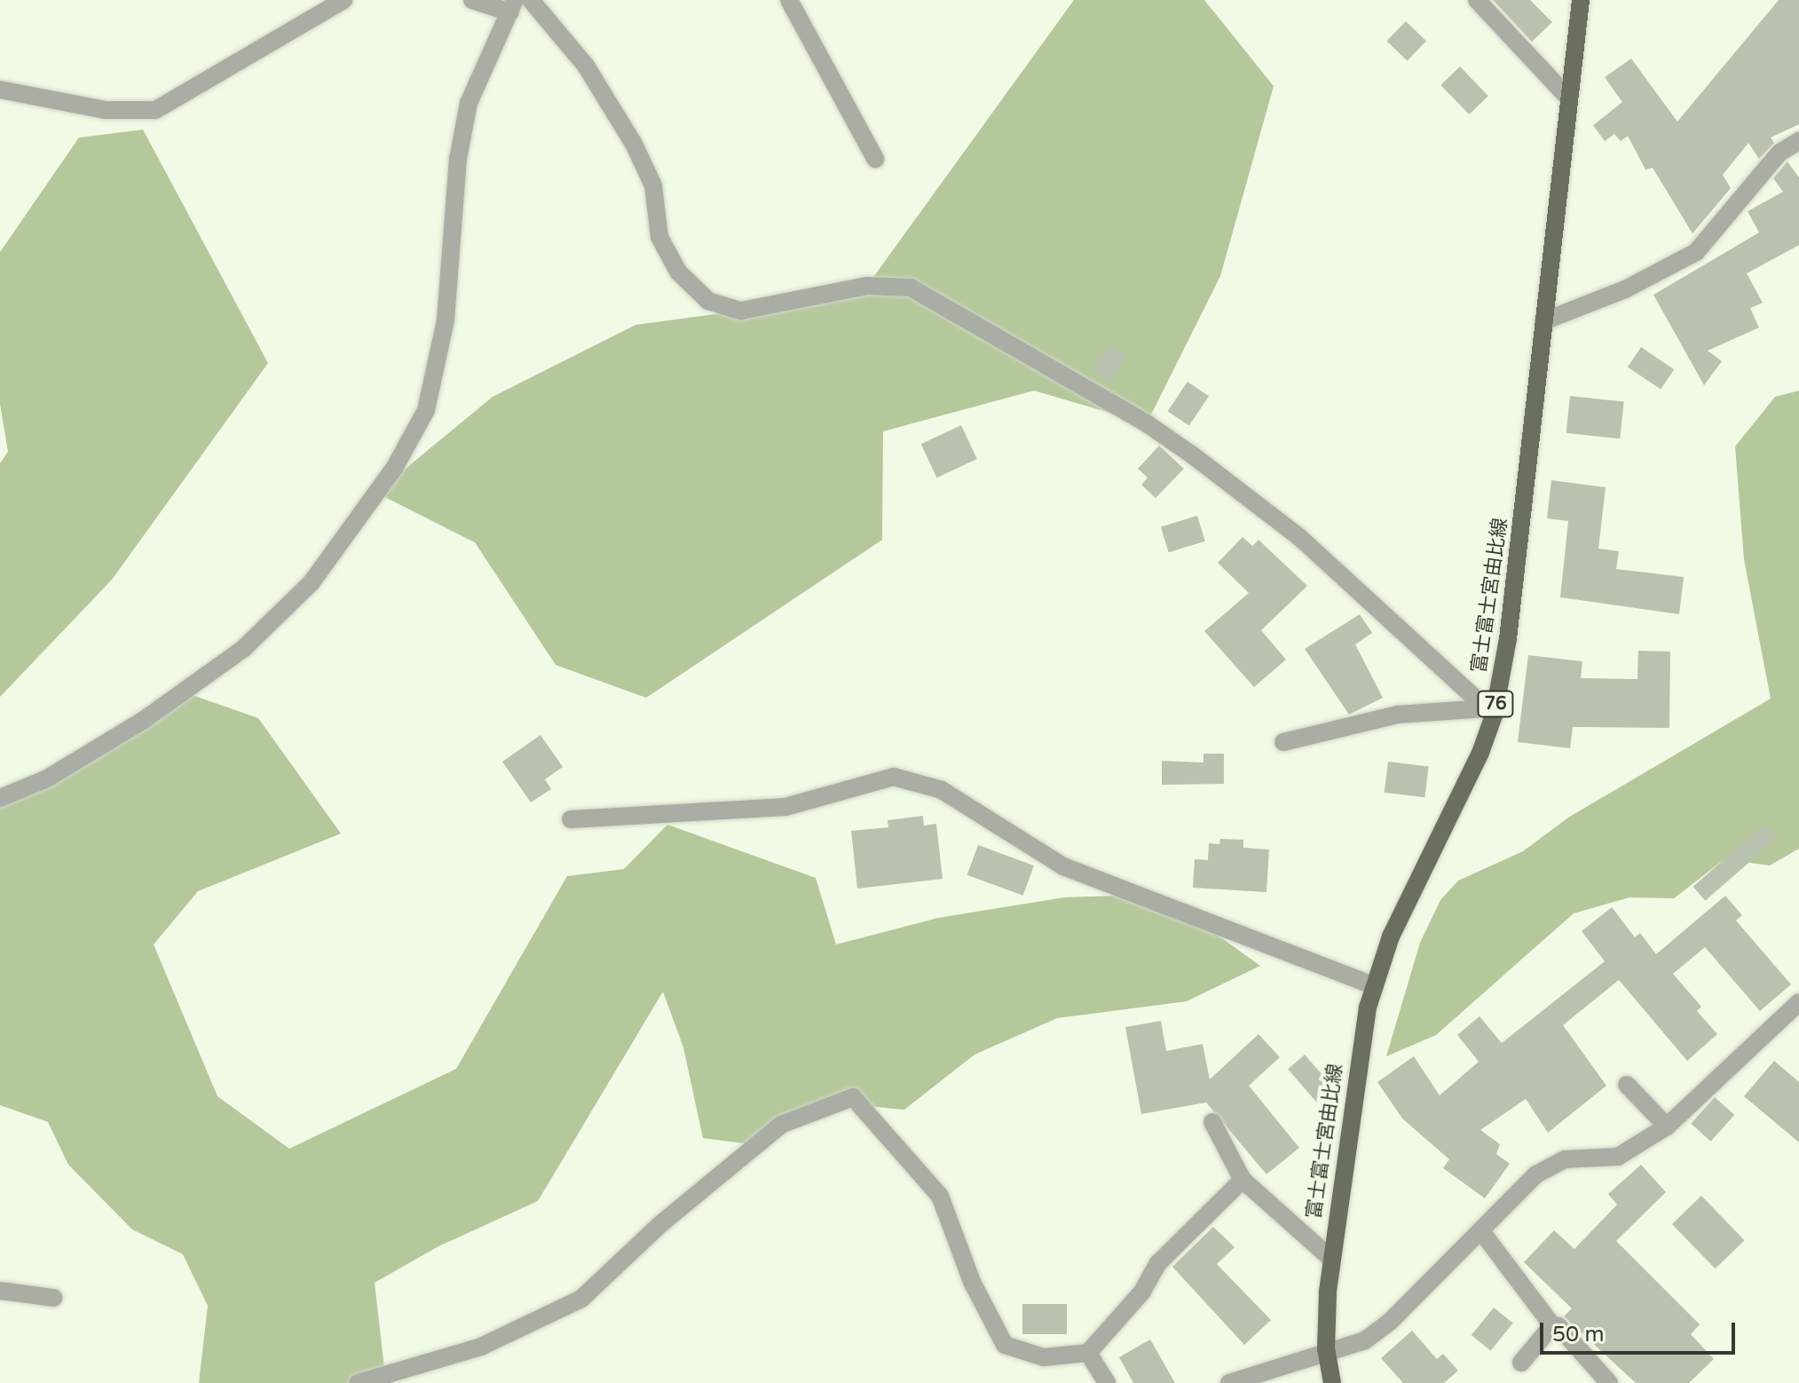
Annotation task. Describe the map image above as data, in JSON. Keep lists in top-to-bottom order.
{
  "streets": {
    "main road": ["富士富士宮由比線", "76"]
  },
  "scale_bar": "50 m"
}
